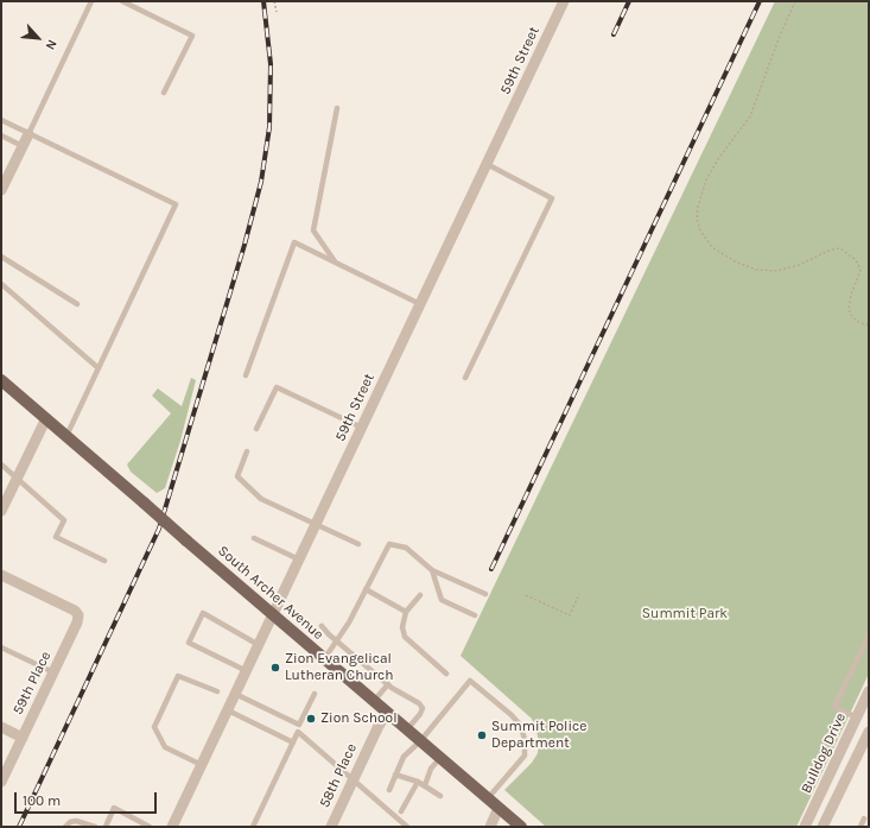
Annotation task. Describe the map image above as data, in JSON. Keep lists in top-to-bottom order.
{
  "streets": {
    "main road": ["South Archer Avenue"],
    "street": [
      "59th Street",
      "59th Place",
      "Bulldog Drive",
      "58th Place"
    ]
  },
  "crossings": [
    ["59th Street", "South Archer Avenue"],
    ["South Archer Avenue", "58th Place"]
  ],
  "parks": ["Summit Park"],
  "places": ["Zion Evangelical Lutheran Church", "Zion School", "Summit Police Department"],
  "scale_bar": "100 m",
  "north": "bottom right"
}
